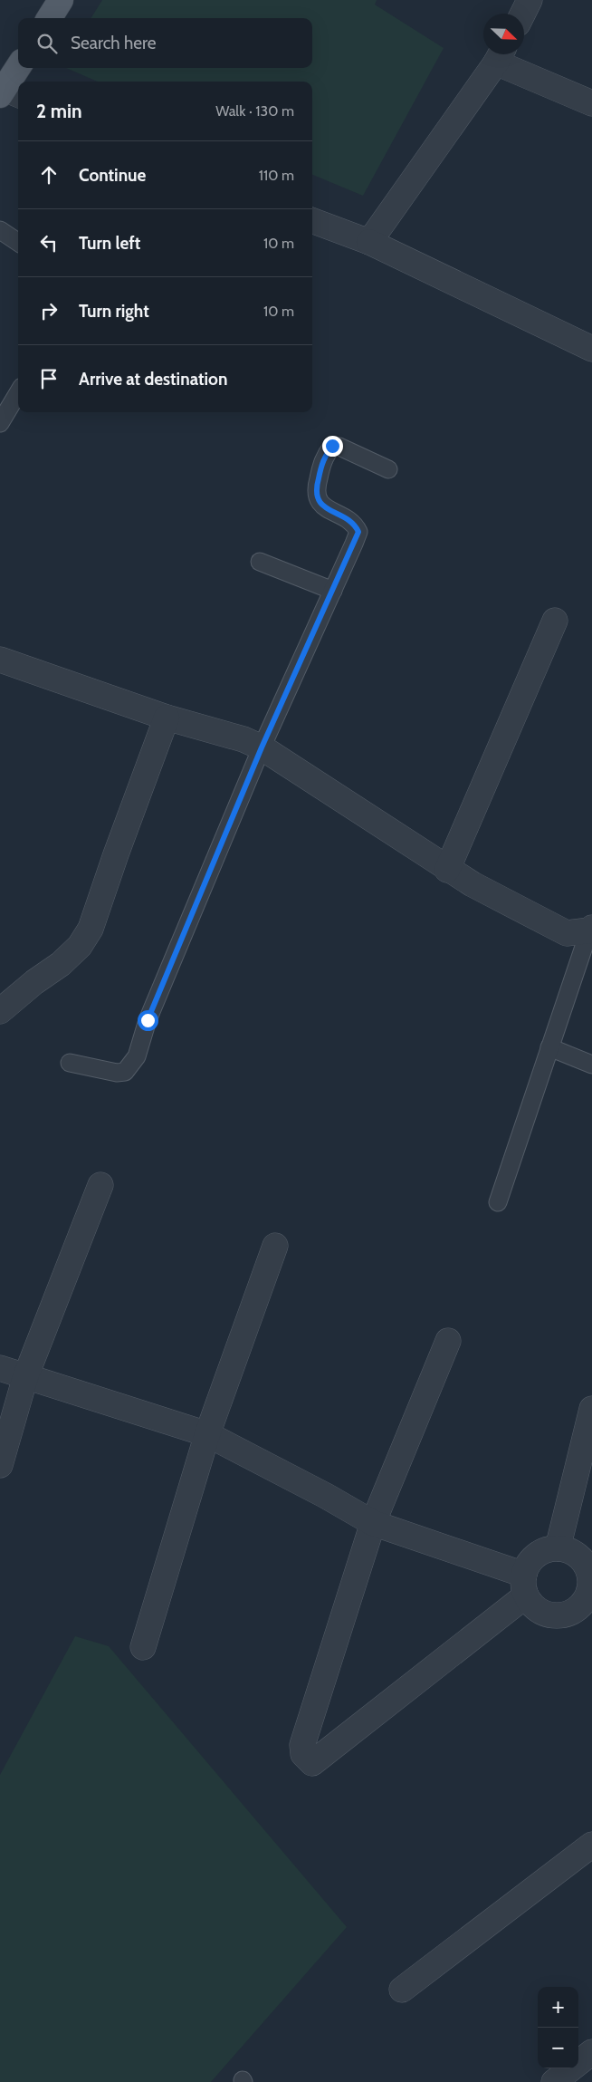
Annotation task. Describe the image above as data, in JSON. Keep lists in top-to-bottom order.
{
  "north": "bottom right",
  "page": {
    "search": "Search here",
    "heading": ["2 min", "Walk · 130 m"],
    "list": [
      ["Continue", "110 m"],
      ["Turn left", "10 m"],
      ["Turn right", "10 m"],
      "Arrive at destination"
    ],
    "map_buttons": ["+", "−"]
  }
}
